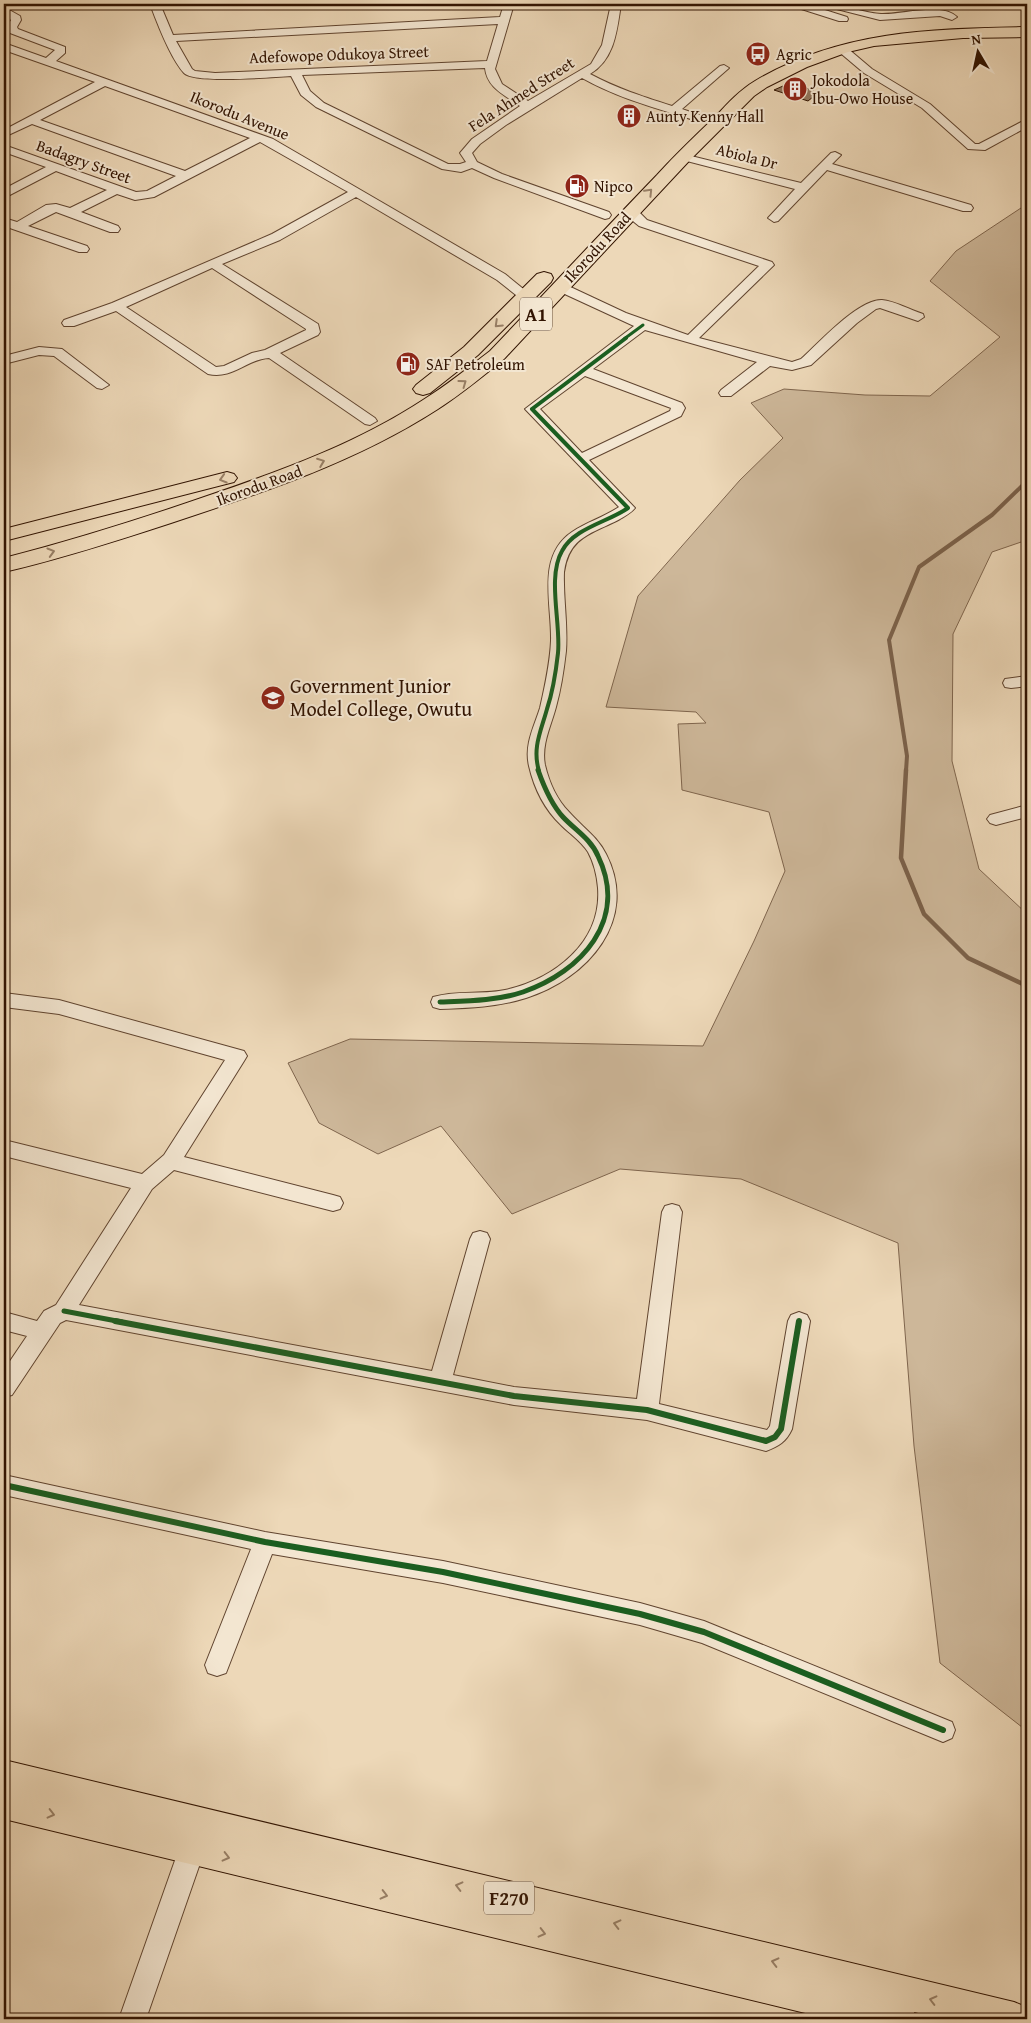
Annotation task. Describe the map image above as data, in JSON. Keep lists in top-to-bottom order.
{
  "streets": {
    "highway": ["Ikorodu Road", "A1"],
    "main road": ["F270"],
    "street": [
      "Adefowope Odukoya Street",
      "Fela Ahmed Street",
      "Ikorodu Avenue",
      "Abiola Dr",
      "Badagry Street"
    ]
  },
  "crossings": [
    ["Fela Ahmed Street", "Ikorodu Road"],
    ["Ikorodu Avenue", "Badagry Street"],
    ["Abiola Dr", "Ikorodu Road"]
  ],
  "places": {
    "bus stop": ["Agric"],
    "building": ["Jokodola Ibu-Owo House", "Aunty Kenny Hall"],
    "fuel station": ["Nipco", "SAF Petroleum"],
    "school or university": ["Government Junior Model College, Owutu"]
  },
  "north": "top"
}
